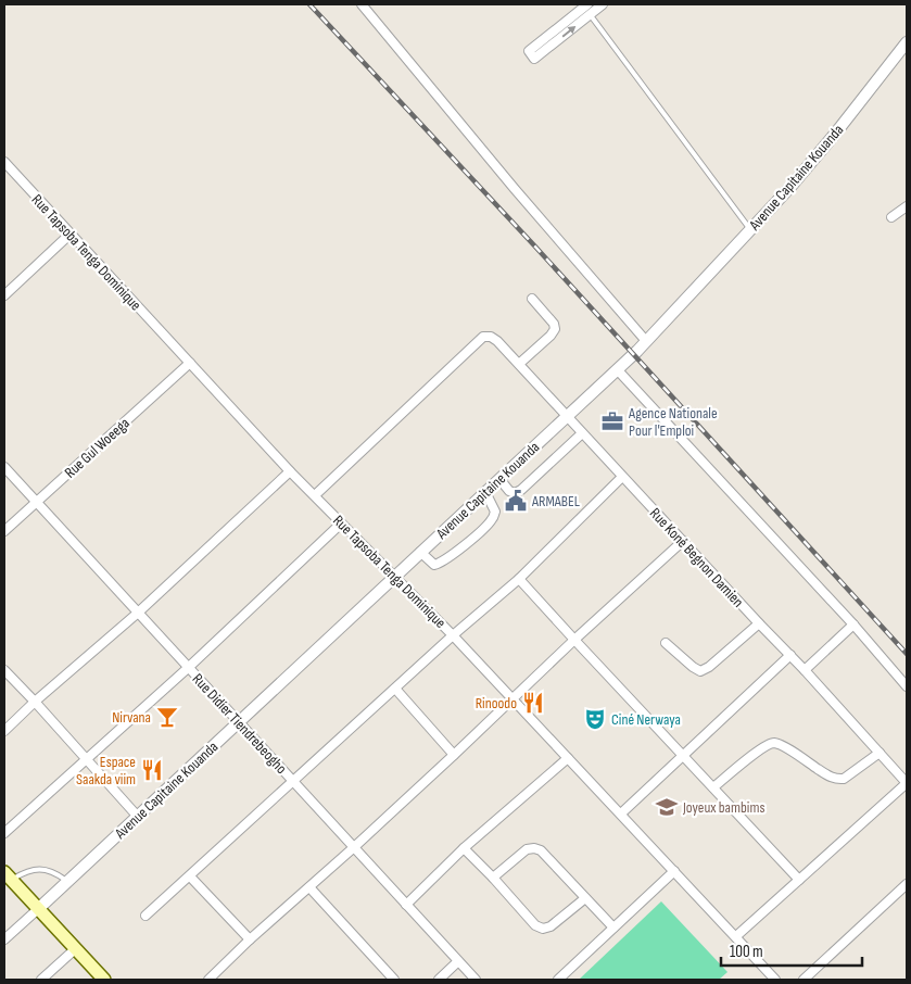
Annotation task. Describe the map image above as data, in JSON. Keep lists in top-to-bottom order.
{
  "streets": {
    "street": [
      "Avenue Capitaine Kouanda",
      "Rue Tapsoba Tenga Dominique",
      "Rue Gul Woeega",
      "Rue Koné Begnon Damien",
      "Rue Didier Tiendrebeogho"
    ]
  },
  "crossings": [
    ["Avenue Capitaine Kouanda", "Rue Tapsoba Tenga Dominique"],
    ["Avenue Capitaine Kouanda", "Rue Koné Begnon Damien"],
    ["Avenue Capitaine Kouanda", "Rue Didier Tiendrebeogho"],
    ["Rue Tapsoba Tenga Dominique", "Rue Gul Woeega"],
    ["Rue Tapsoba Tenga Dominique", "Rue Koné Begnon Damien"],
    ["Rue Gul Woeega", "Rue Didier Tiendrebeogho"]
  ],
  "places": {
    "office": ["Agence Nationale Pour l'Emploi"],
    "public building": ["ARMABEL"],
    "restaurant": ["Rinoodo", "Espace Saakda viim"],
    "bar": ["Nirvana"],
    "theatre": ["Ciné Nerwaya"],
    "school or university": ["Joyeux bambims"]
  },
  "scale_bar": "100 m"
}
